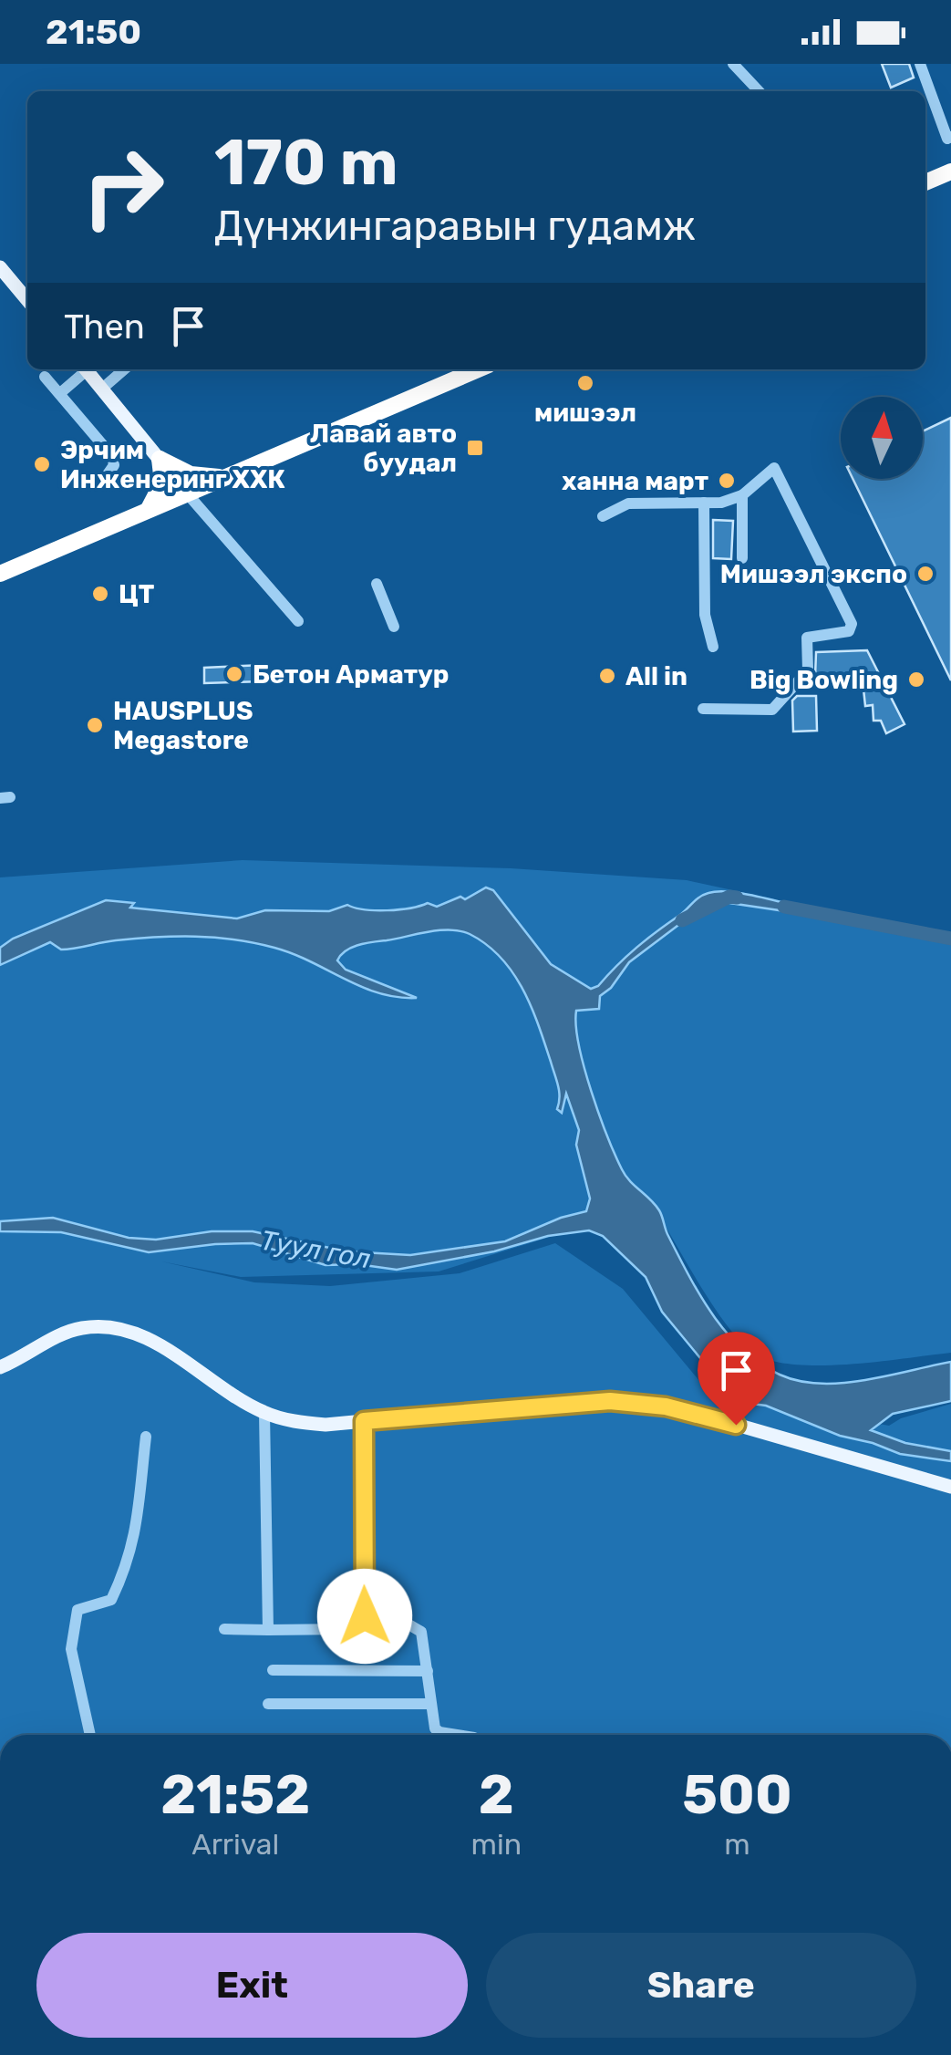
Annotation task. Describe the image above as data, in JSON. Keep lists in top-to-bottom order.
{
  "water": ["Туул гол"],
  "places": {
    "other": [
      "мишээл",
      "Эрчим Инженеринг ХХК",
      "ханна март",
      "Мишээл экспо",
      "ЦТ",
      "Бетон Арматур",
      "All in",
      "Big Bowling",
      "HAUSPLUS Megastore"
    ],
    "transit": ["Лавай авто буудал"]
  },
  "north": "top",
  "page": {
    "status": "21:50",
    "turn": ["170 m", "Дүнжингаравын гудамж"],
    "then": "Then",
    "eta": [
      "21:52",
      "Arrival",
      "2",
      "min",
      "500",
      "m"
    ],
    "buttons": ["Exit", "Share"]
  }
}
